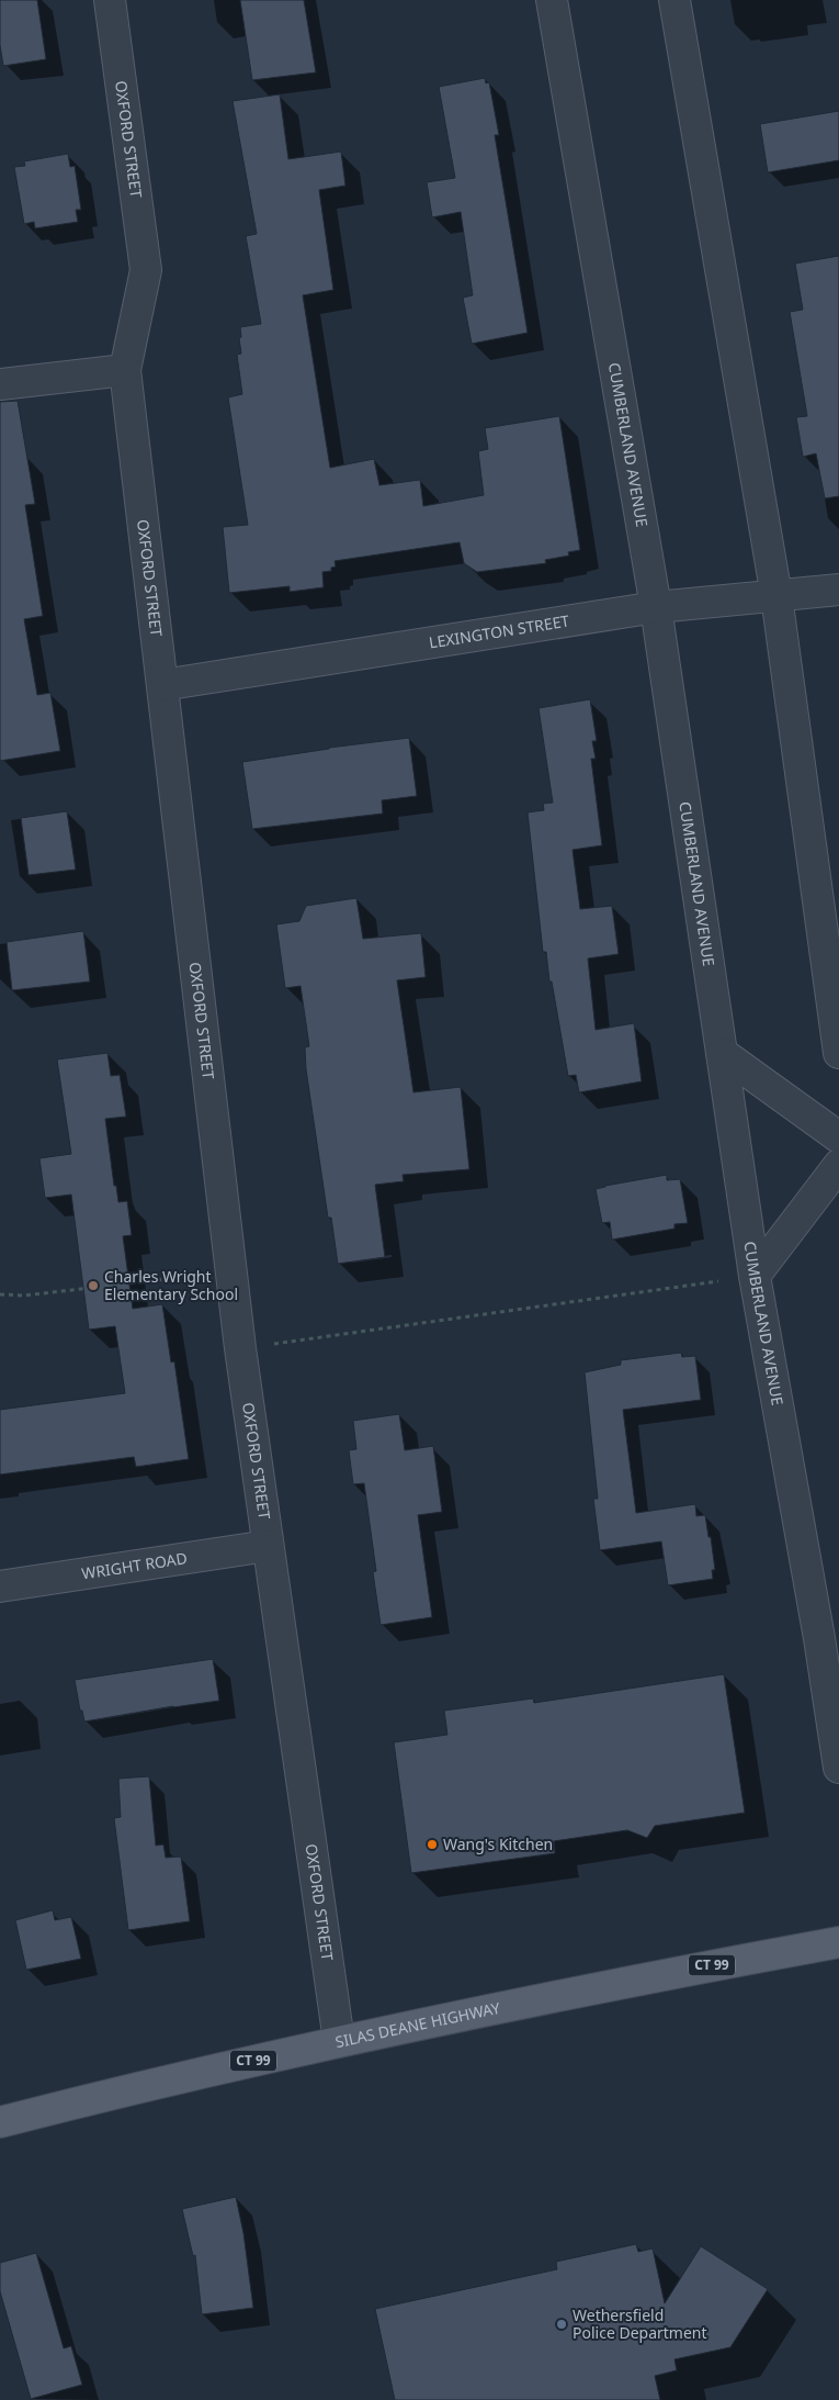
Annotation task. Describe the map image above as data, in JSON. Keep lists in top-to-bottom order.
{
  "streets": {
    "main road": ["CT 99", "SILAS DEANE HIGHWAY"],
    "street": [
      "OXFORD STREET",
      "CUMBERLAND AVENUE",
      "LEXINGTON STREET",
      "WRIGHT ROAD"
    ]
  },
  "crossings": [
    ["OXFORD STREET", "LEXINGTON STREET"],
    ["OXFORD STREET", "WRIGHT ROAD"],
    ["OXFORD STREET", "SILAS DEANE HIGHWAY"],
    ["CUMBERLAND AVENUE", "LEXINGTON STREET"]
  ],
  "places": ["Charles Wright Elementary School", "Wang's Kitchen", "Wethersfield Police Department"]
}
